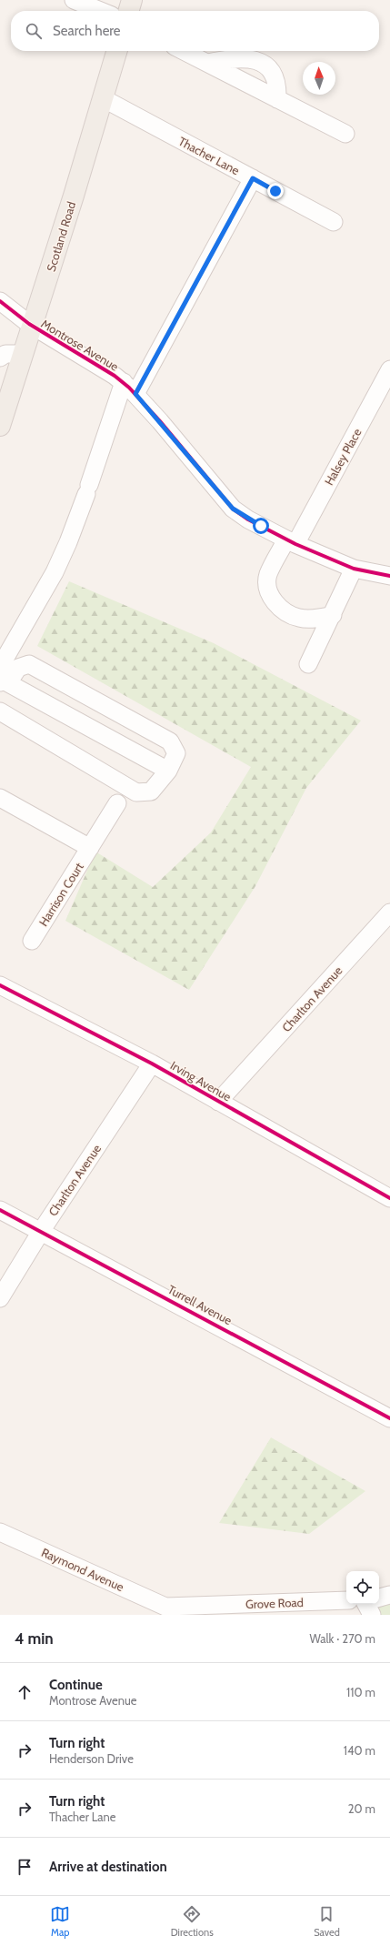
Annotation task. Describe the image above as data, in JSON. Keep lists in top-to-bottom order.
{
  "streets": {
    "main road": ["Scotland Road"],
    "street": [
      "Thacher Lane",
      "Montrose Avenue",
      "Halsey Place",
      "Harrison Court",
      "Charlton Avenue",
      "Irving Avenue",
      "Turrell Avenue",
      "Raymond Avenue",
      "Grove Road"
    ]
  },
  "crossings": [
    ["Thacher Lane", "Scotland Road"],
    ["Scotland Road", "Montrose Avenue"],
    ["Montrose Avenue", "Halsey Place"],
    ["Charlton Avenue", "Irving Avenue"],
    ["Charlton Avenue", "Turrell Avenue"],
    ["Raymond Avenue", "Grove Road"]
  ],
  "north": "top",
  "page": {
    "search": "Search here",
    "heading": ["4 min", "Walk · 270 m"],
    "list": [
      ["Continue", "Montrose Avenue", "110 m"],
      ["Turn right", "Henderson Drive", "140 m"],
      ["Turn right", "Thacher Lane", "20 m"],
      "Arrive at destination"
    ],
    "nav": ["Map", "Directions", "Saved"]
  }
}
